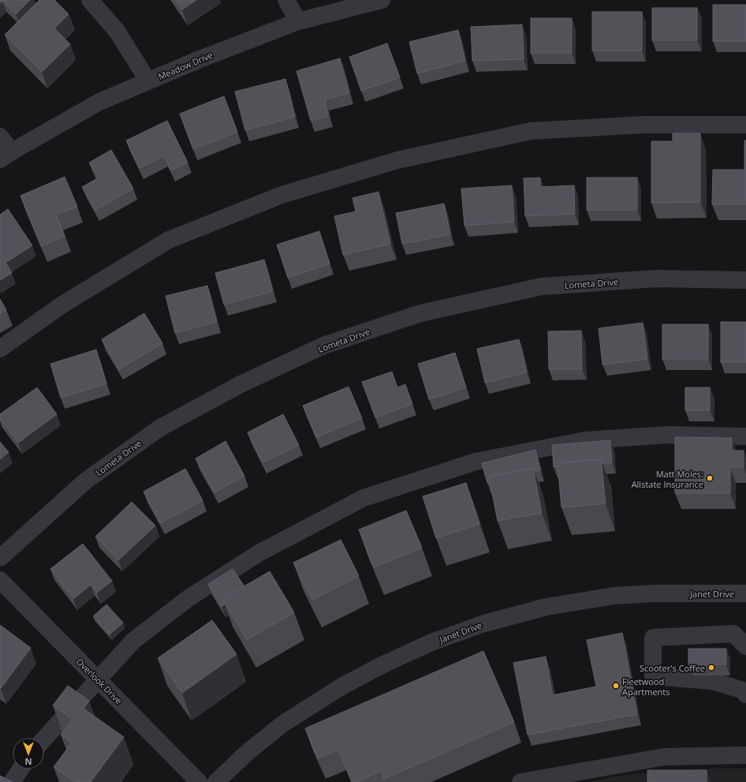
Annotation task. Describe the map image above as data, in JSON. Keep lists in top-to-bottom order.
{
  "streets": {
    "street": [
      "Meadow Drive",
      "Lometa Drive",
      "Janet Drive",
      "Overlook Drive"
    ]
  },
  "places": ["Matt Moles: Allstate Insurance", "Scooter's Coffee", "Fleetwood Apartments"],
  "north": "bottom"
}
